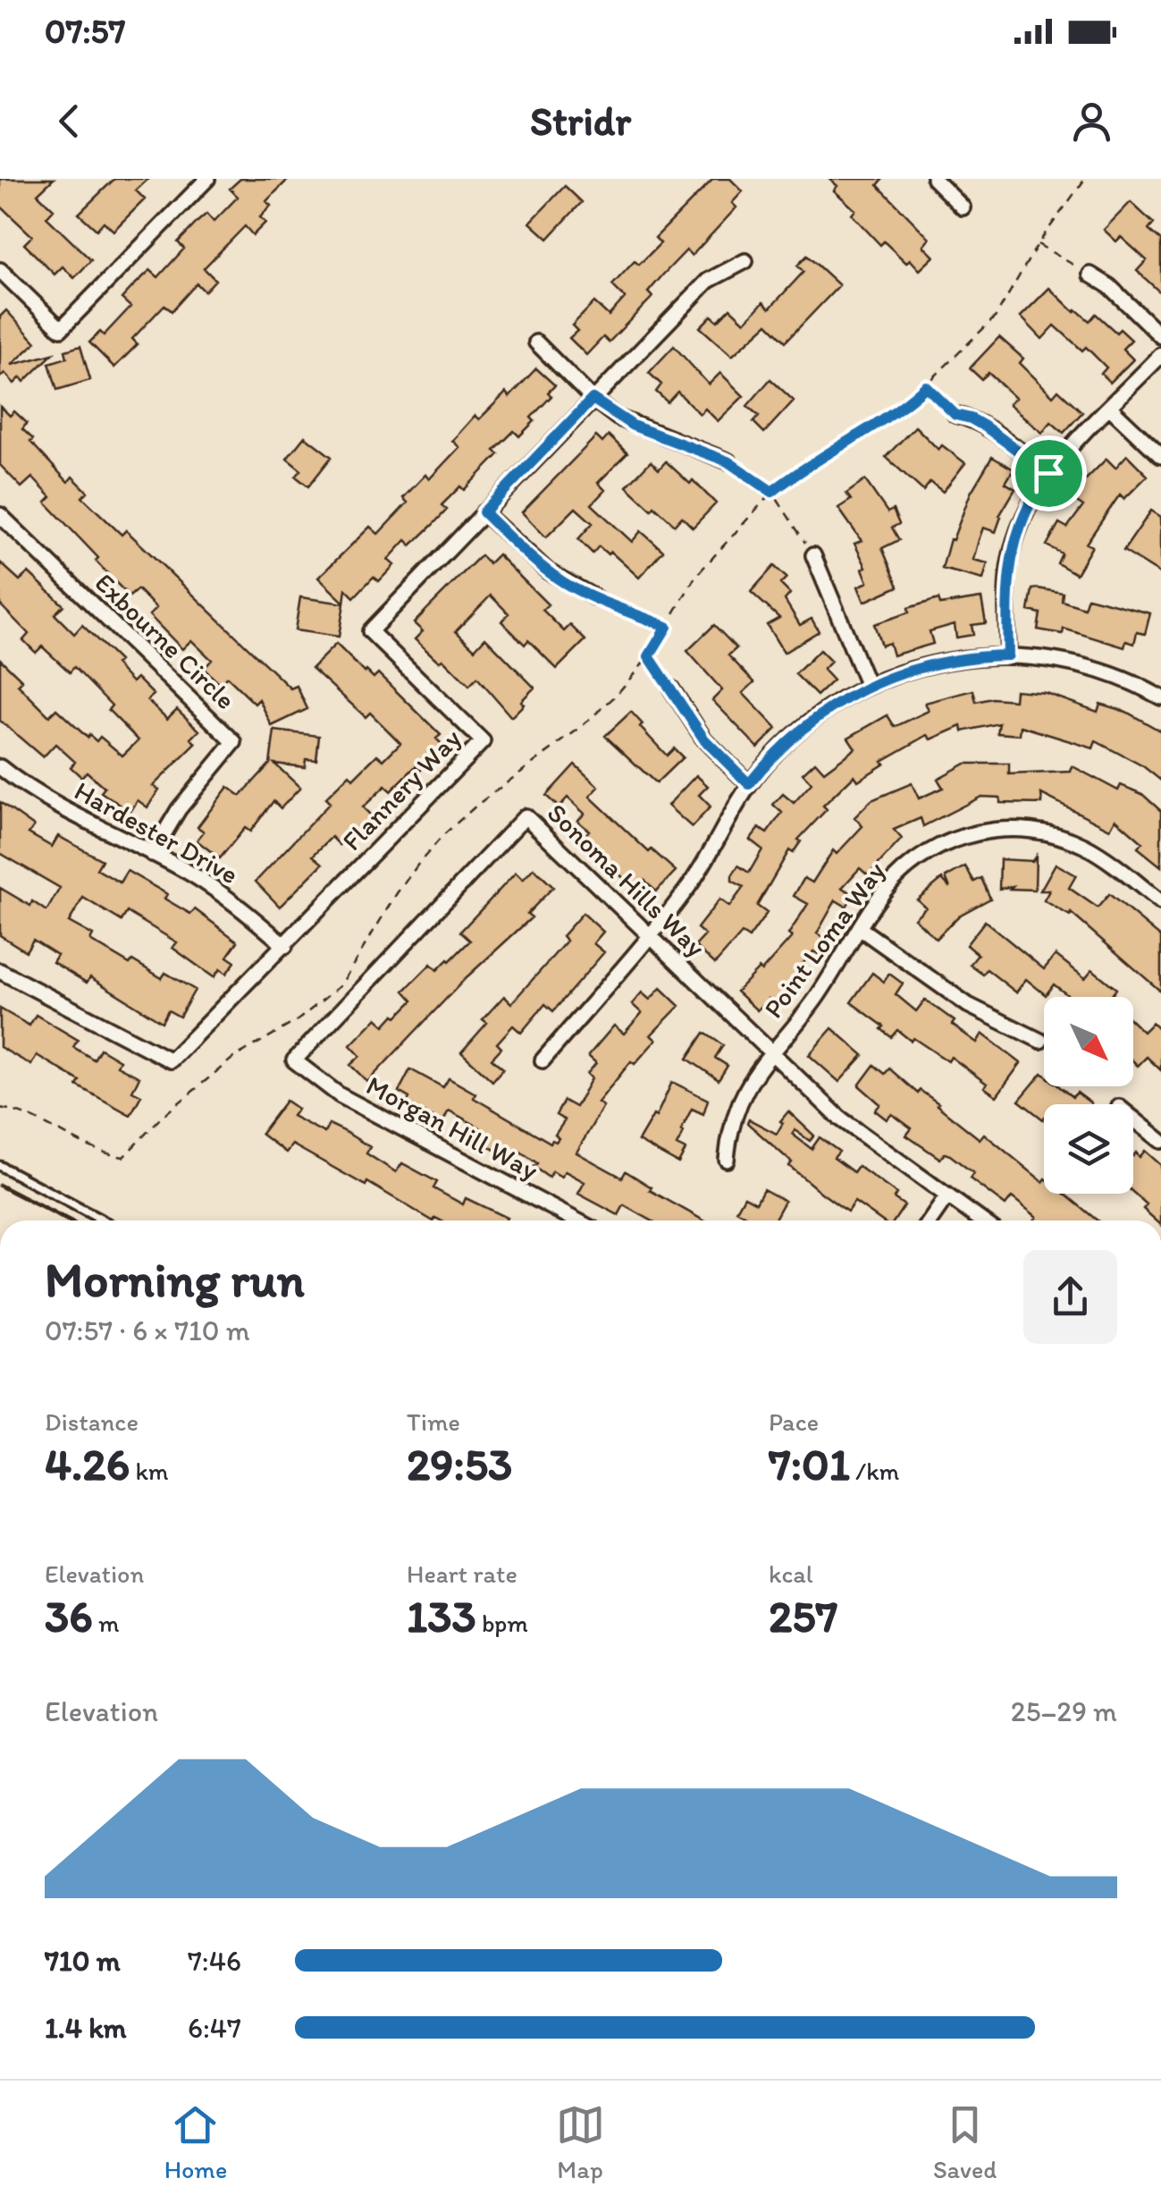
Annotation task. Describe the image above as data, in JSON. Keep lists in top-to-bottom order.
{
  "streets": {
    "street": [
      "Exbourne Circle",
      "Flannery Way",
      "Hardester Drive",
      "Sonoma Hills Way",
      "Point Loma Way",
      "Morgan Hill Way"
    ]
  },
  "crossings": [
    ["Exbourne Circle", "Hardester Drive"],
    ["Flannery Way", "Hardester Drive"],
    ["Sonoma Hills Way", "Point Loma Way"],
    ["Sonoma Hills Way", "Morgan Hill Way"]
  ],
  "north": "bottom right",
  "page": {
    "status": "07:57",
    "header": "Stridr",
    "heading": ["Morning run", "07:57 · 6 × 710 m"],
    "stats": [
      ["Distance", "4.26 km"],
      ["Time", "29:53"],
      ["Pace", "7:01 /km"],
      ["Elevation", "36 m"],
      ["Heart rate", "133 bpm"],
      ["kcal", "257"]
    ],
    "chart": ["Elevation", "25–29 m"],
    "list": [
      {
        "name": "710 m",
        "note": "7:46"
      },
      {
        "name": "1.4 km",
        "note": "6:47"
      }
    ],
    "tabs": ["Home", "Map", "Saved"]
  }
}
